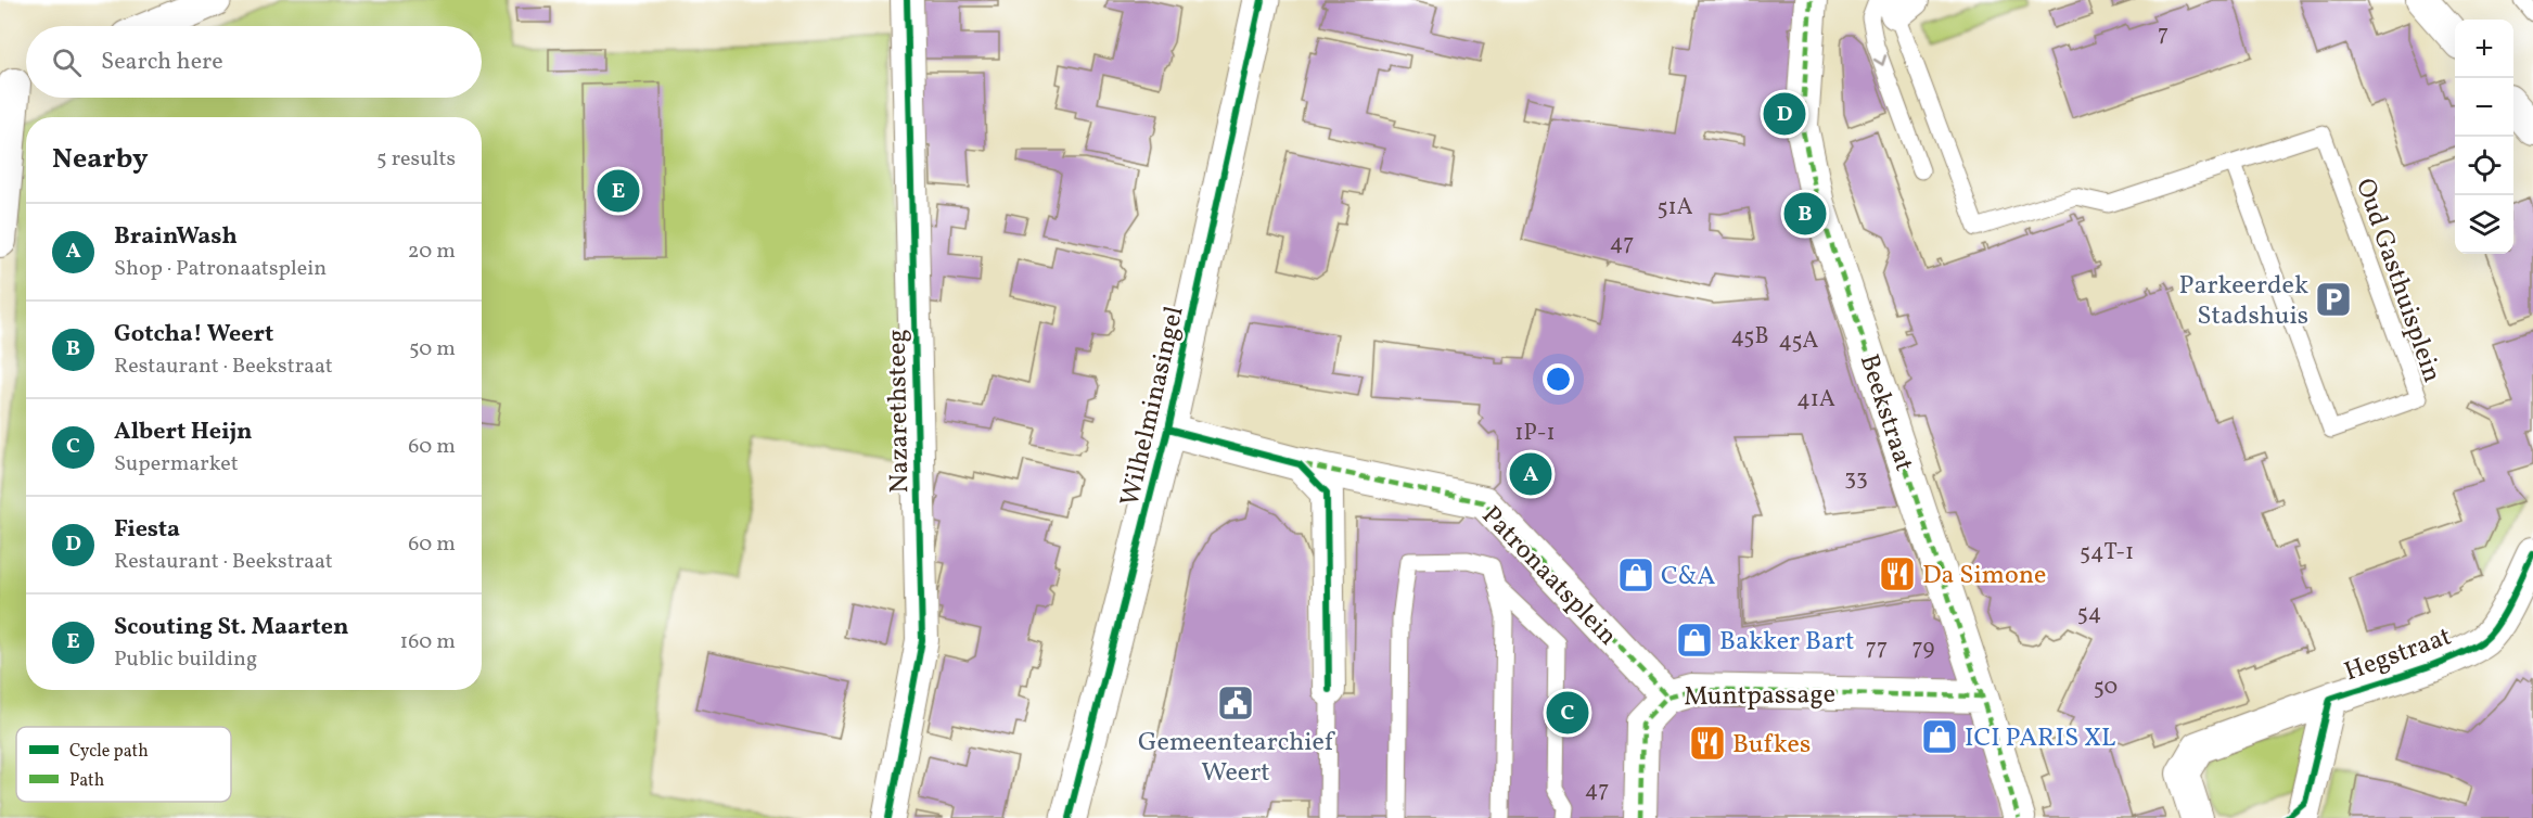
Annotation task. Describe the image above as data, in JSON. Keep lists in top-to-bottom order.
{
  "streets": {
    "street": [
      "Wilhelminasingel",
      "Nazarethsteeg",
      "Beekstraat",
      "Patronaatsplein",
      "Hegstraat",
      "Muntpassage"
    ],
    "lane": ["Oud Gasthuisplein"]
  },
  "crossings": [
    ["Wilhelminasingel", "Patronaatsplein"],
    ["Beekstraat", "Muntpassage"],
    ["Patronaatsplein", "Muntpassage"]
  ],
  "places": {
    "parking": ["Parkeerdek Stadshuis"],
    "restaurant": ["Da Simone", "Bufkes"],
    "shop": ["C&A", "Bakker Bart", "ICI PARIS XL"],
    "public building": ["Gemeentearchief Weert"]
  },
  "house_numbers": [
    "7",
    "51A",
    "47",
    "45B",
    "45A",
    "41A",
    "1P-1",
    "33",
    "54T-1",
    "54",
    "77",
    "79",
    "50",
    "47"
  ],
  "legend": ["Cycle path", "Path"],
  "page": {
    "map_buttons": ["+", "−"],
    "search": "Search here",
    "pins": [
      "D",
      "E",
      "B",
      "A",
      "C"
    ],
    "heading": ["Nearby", "5 results"],
    "list": [
      {
        "mark": "A",
        "name": "BrainWash",
        "note": "Shop · Patronaatsplein",
        "value": "20 m"
      },
      {
        "mark": "B",
        "name": "Gotcha! Weert",
        "note": "Restaurant · Beekstraat",
        "value": "50 m"
      },
      {
        "mark": "C",
        "name": "Albert Heijn",
        "note": "Supermarket",
        "value": "60 m"
      },
      {
        "mark": "D",
        "name": "Fiesta",
        "note": "Restaurant · Beekstraat",
        "value": "60 m"
      },
      {
        "mark": "E",
        "name": "Scouting St. Maarten",
        "note": "Public building",
        "value": "160 m"
      }
    ]
  }
}
